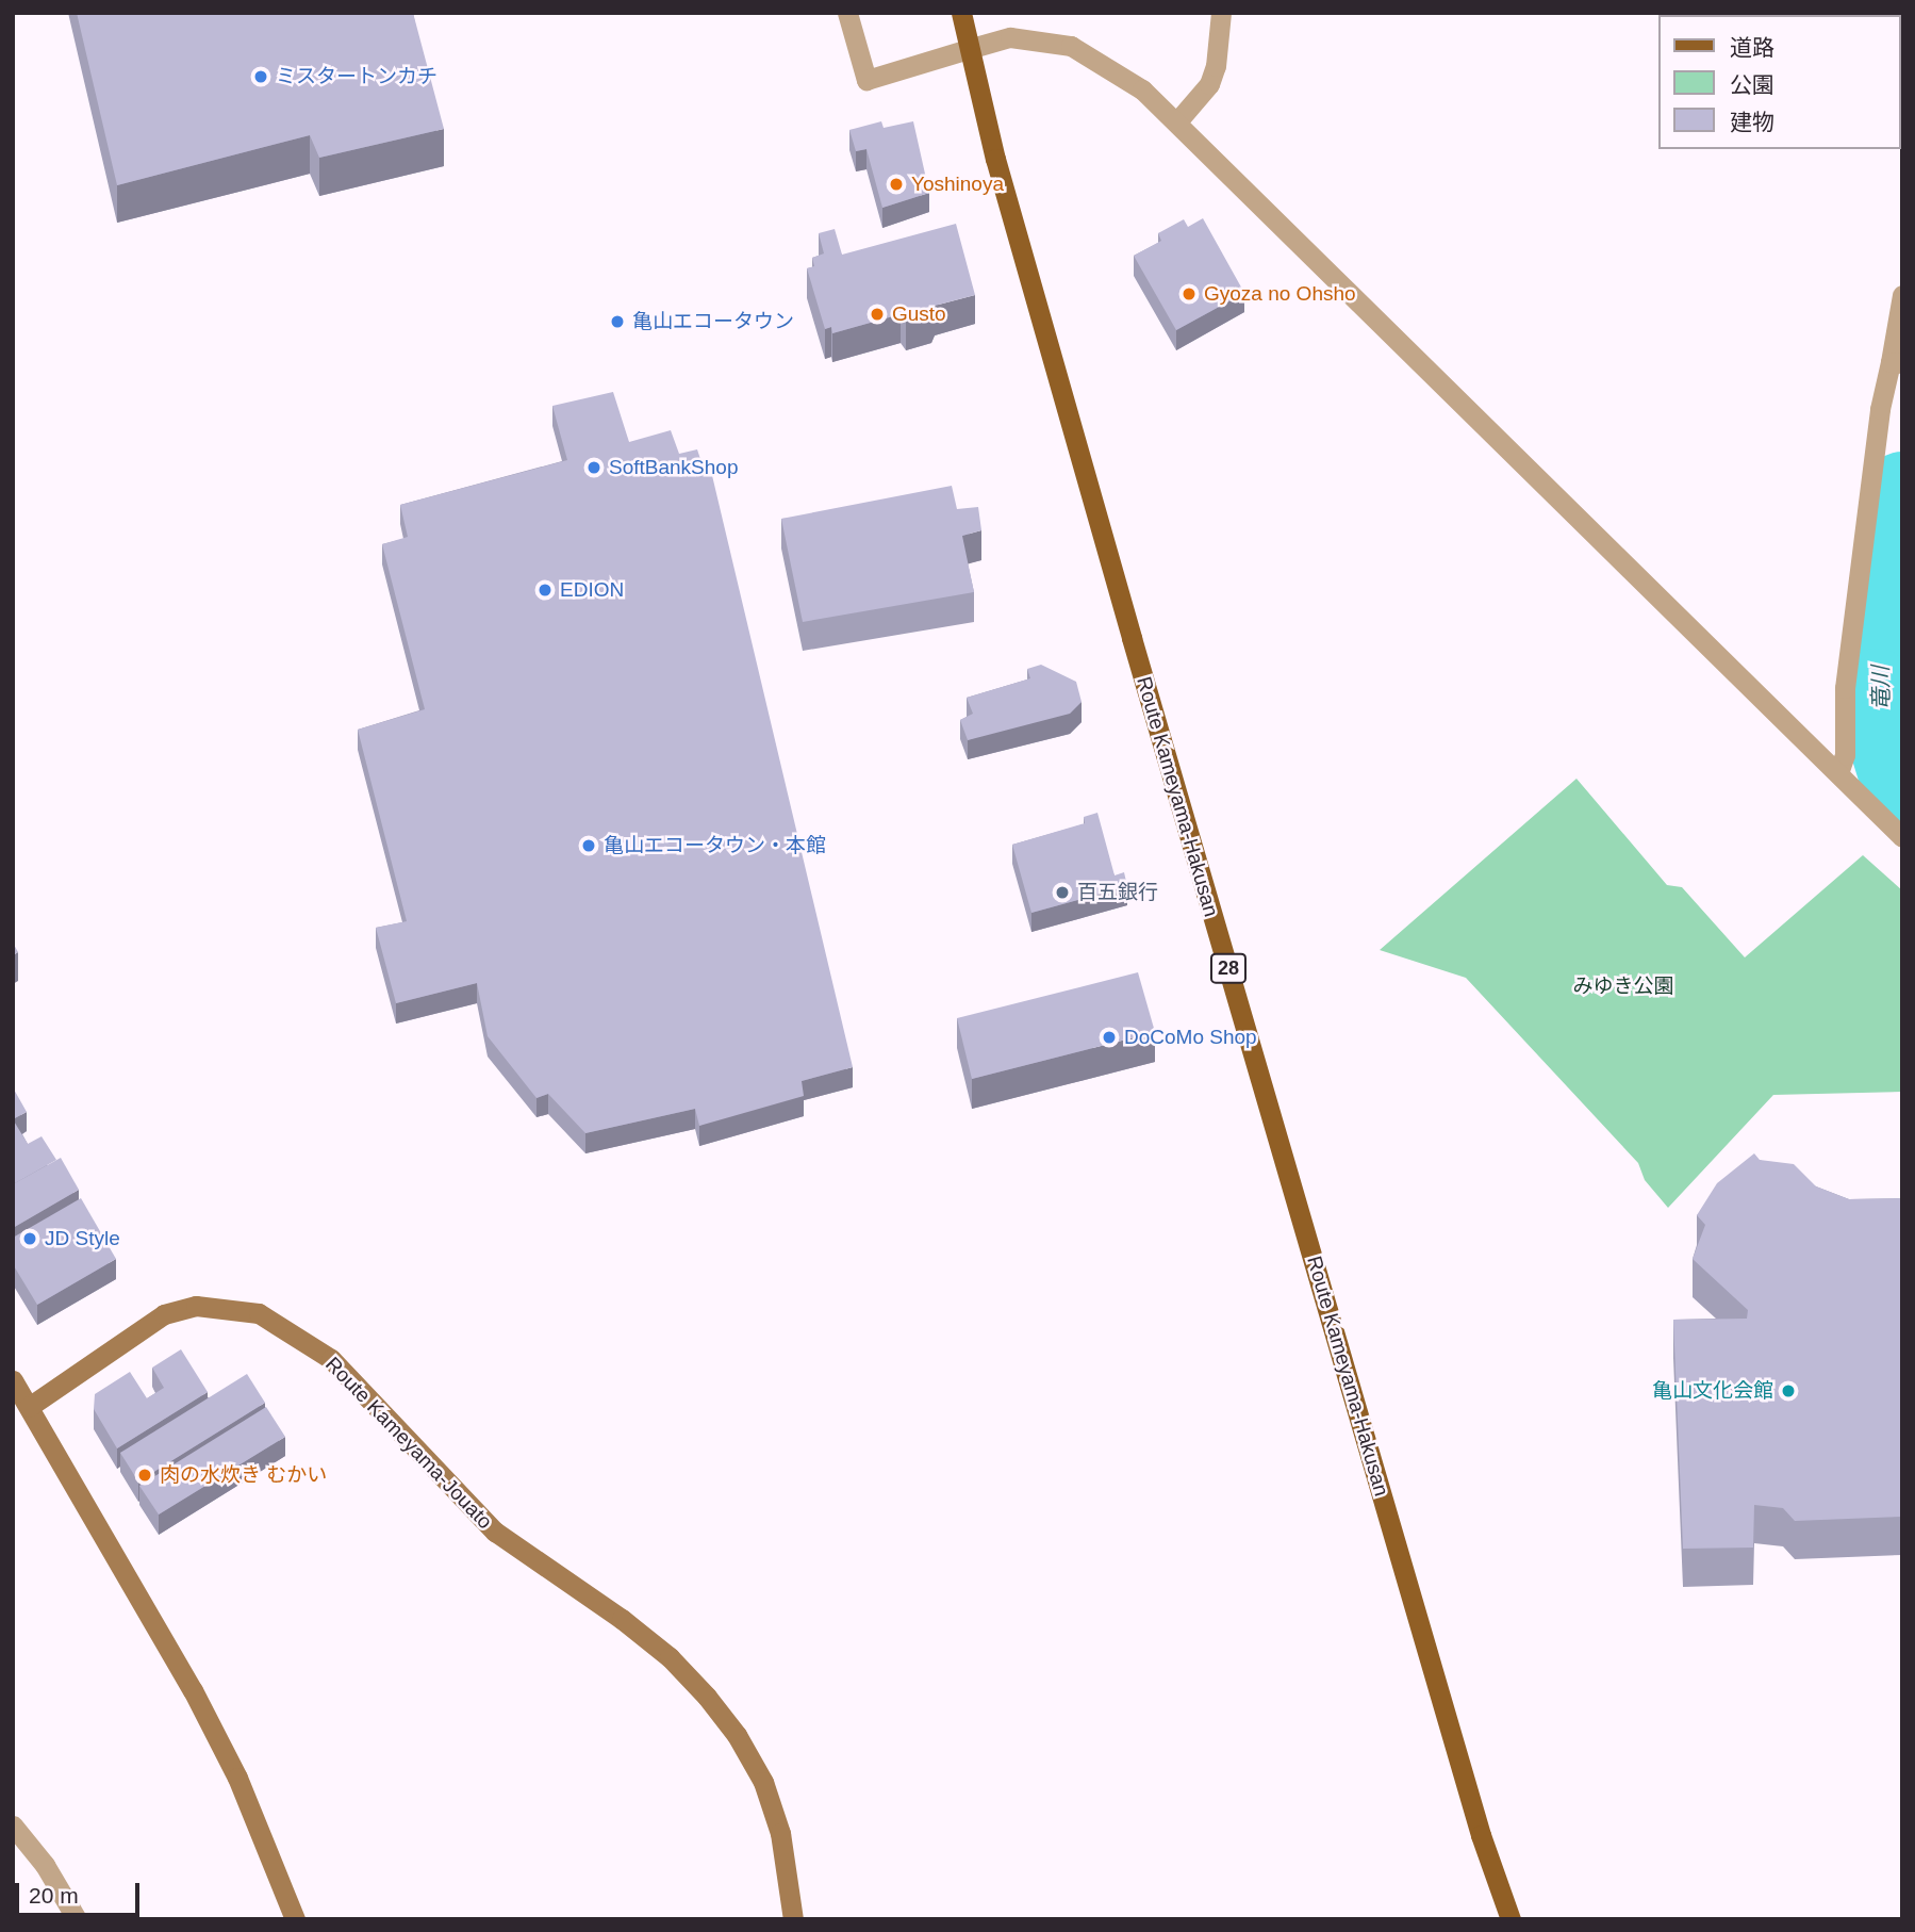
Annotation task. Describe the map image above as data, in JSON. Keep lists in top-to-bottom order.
{
  "streets": {
    "main road": ["Route Kameyama-Hakusan", "28", "Route Kameyama-Jouato"]
  },
  "water": ["竜川"],
  "parks": ["みゆき公園"],
  "places": [
    "ミスタートンカチ",
    "Yoshinoya",
    "Gyoza no Ohsho",
    "Gusto",
    "亀山エコータウン",
    "SoftBankShop",
    "EDION",
    "亀山エコータウン・本館",
    "百五銀行",
    "DoCoMo Shop",
    "JD Style",
    "亀山文化会館",
    "肉の水炊き むかい"
  ],
  "legend": ["道路", "公園", "建物"],
  "scale_bar": "20 m"
}
